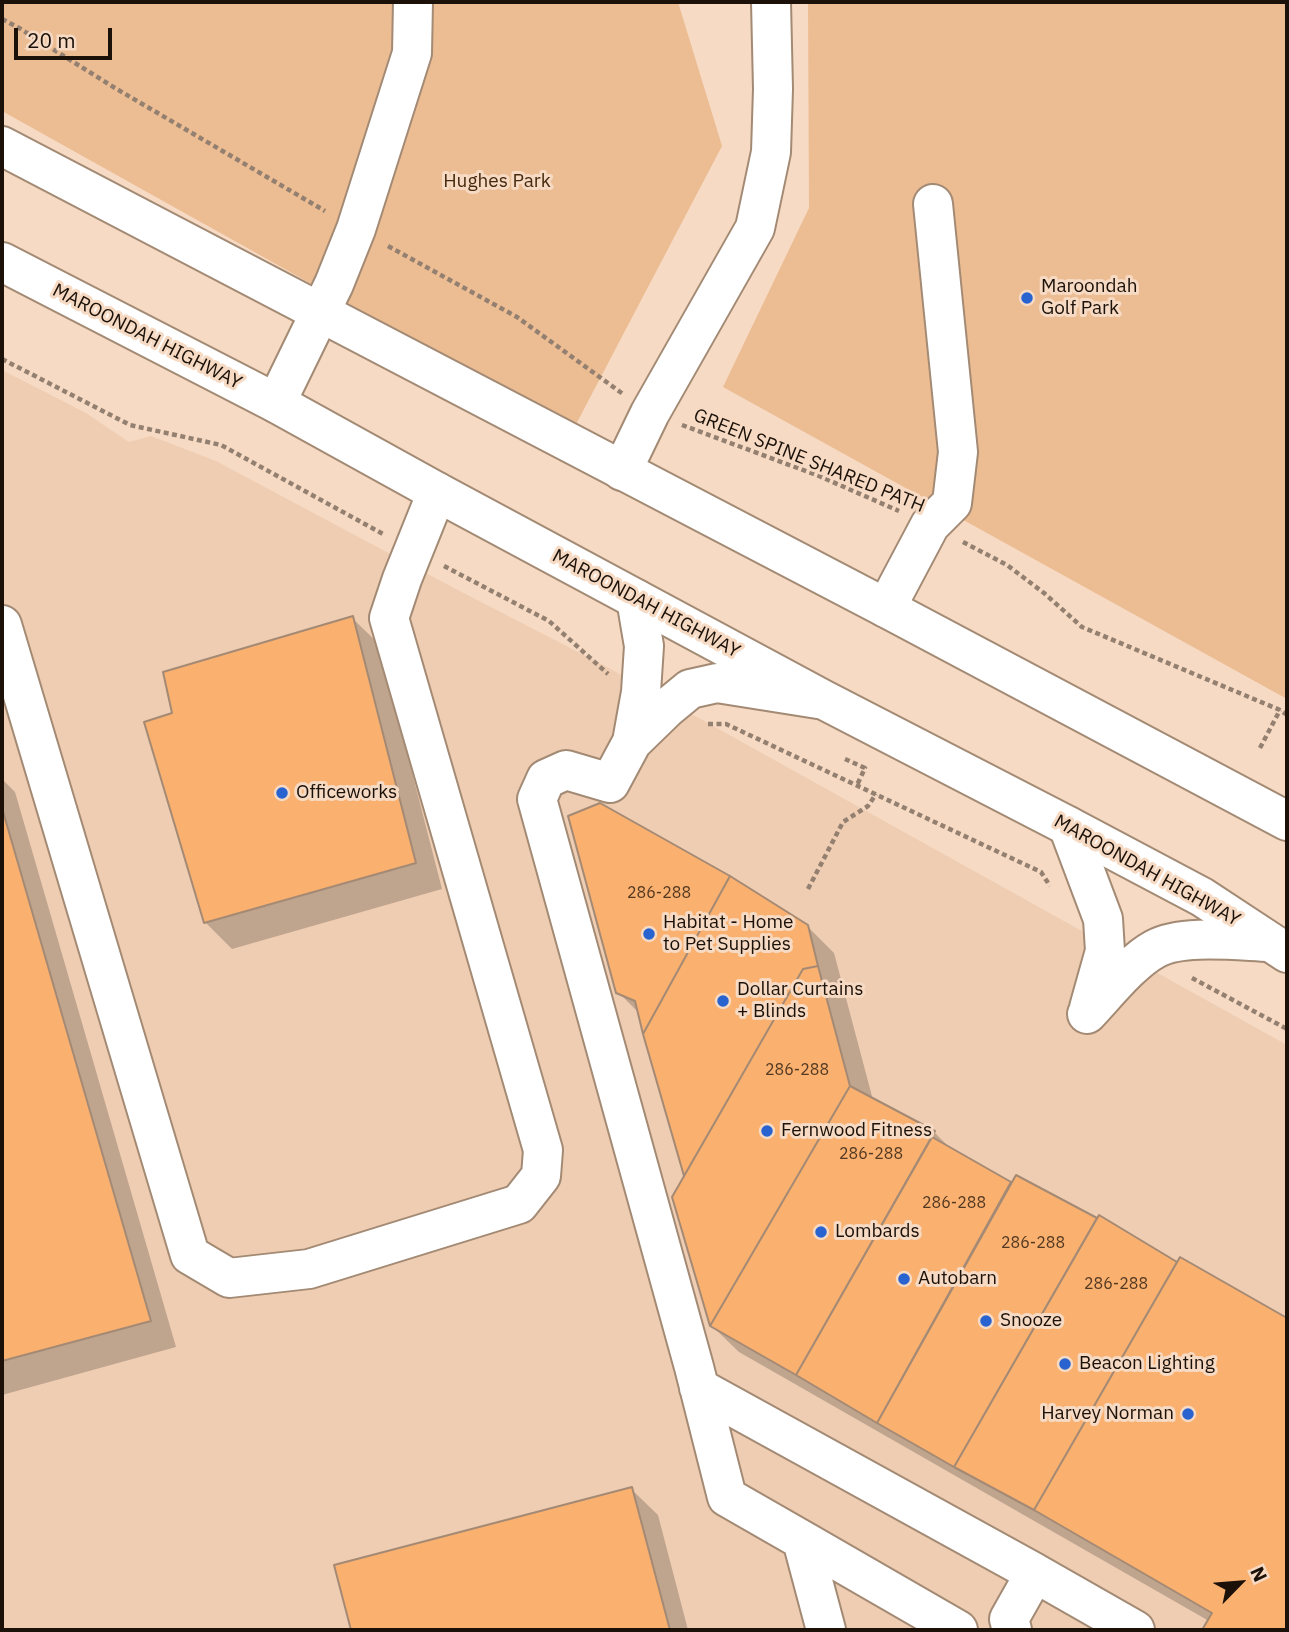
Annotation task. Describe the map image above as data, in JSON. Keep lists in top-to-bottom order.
{
  "streets": {
    "main road": ["MAROONDAH HIGHWAY"],
    "path": ["GREEN SPINE SHARED PATH"]
  },
  "parks": ["Hughes Park"],
  "places": [
    "Maroondah Golf Park",
    "Officeworks",
    "Habitat - Home to Pet Supplies",
    "Dollar Curtains + Blinds",
    "Fernwood Fitness",
    "Lombards",
    "Autobarn",
    "Snooze",
    "Beacon Lighting",
    "Harvey Norman"
  ],
  "house_numbers": [
    "286-288",
    "286-288",
    "286-288",
    "286-288",
    "286-288",
    "286-288"
  ],
  "scale_bar": "20 m",
  "north": "top right"
}
